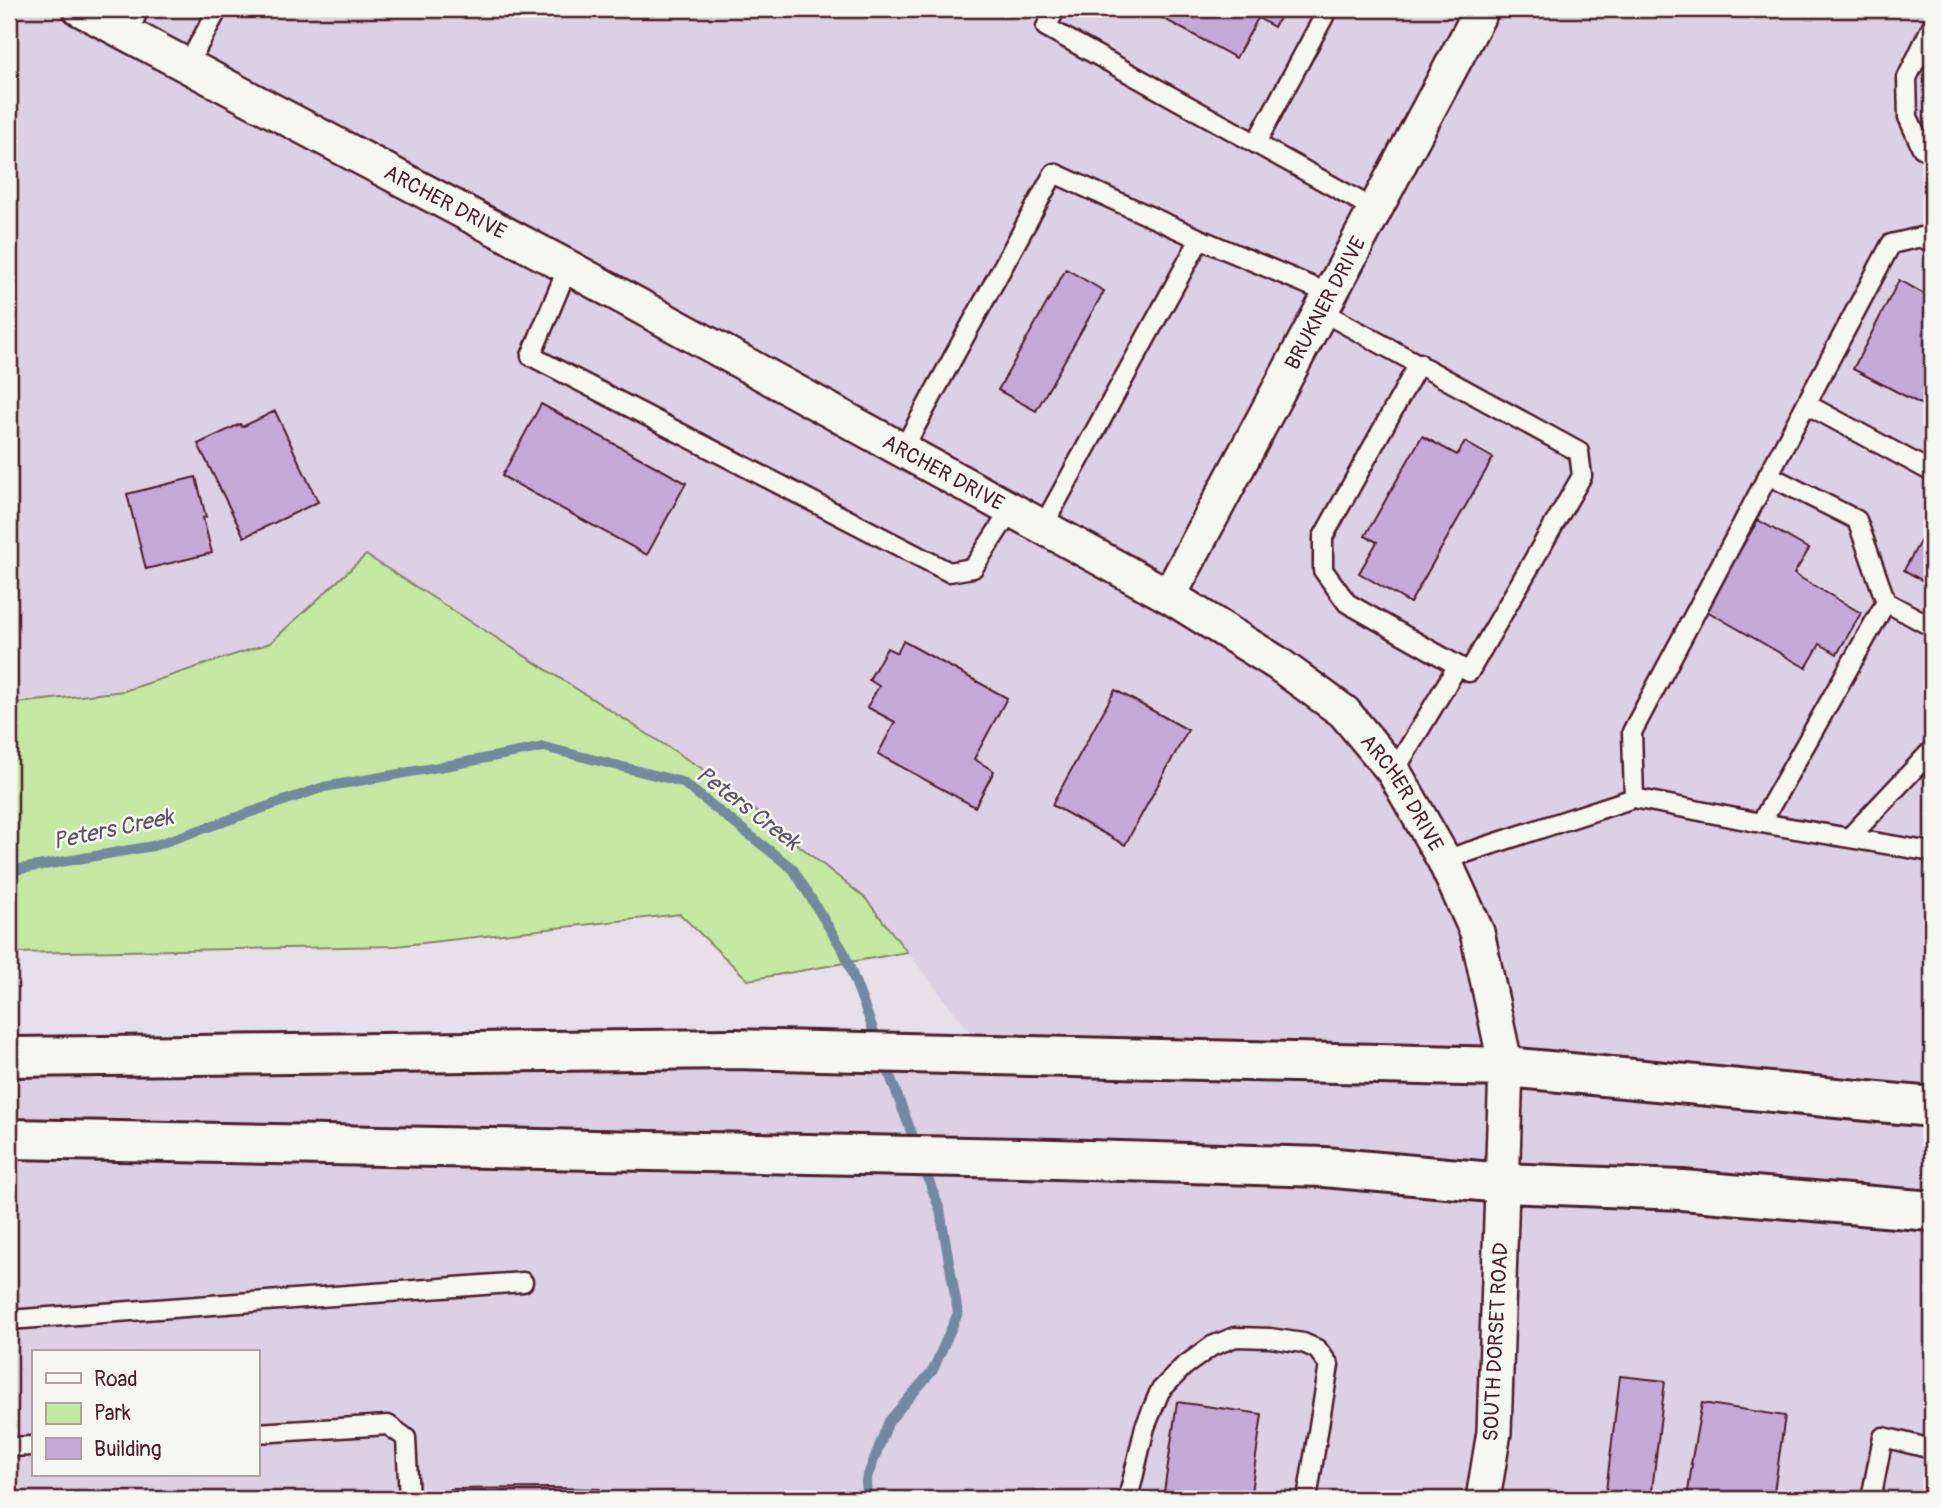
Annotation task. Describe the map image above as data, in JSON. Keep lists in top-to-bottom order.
{
  "streets": {
    "street": ["ARCHER DRIVE", "BRUKNER DRIVE", "SOUTH DORSET ROAD"]
  },
  "crossings": [
    ["ARCHER DRIVE", "BRUKNER DRIVE"],
    ["ARCHER DRIVE", "SOUTH DORSET ROAD"]
  ],
  "water": ["Peters Creek"],
  "legend": ["Road", "Park", "Building"]
}
